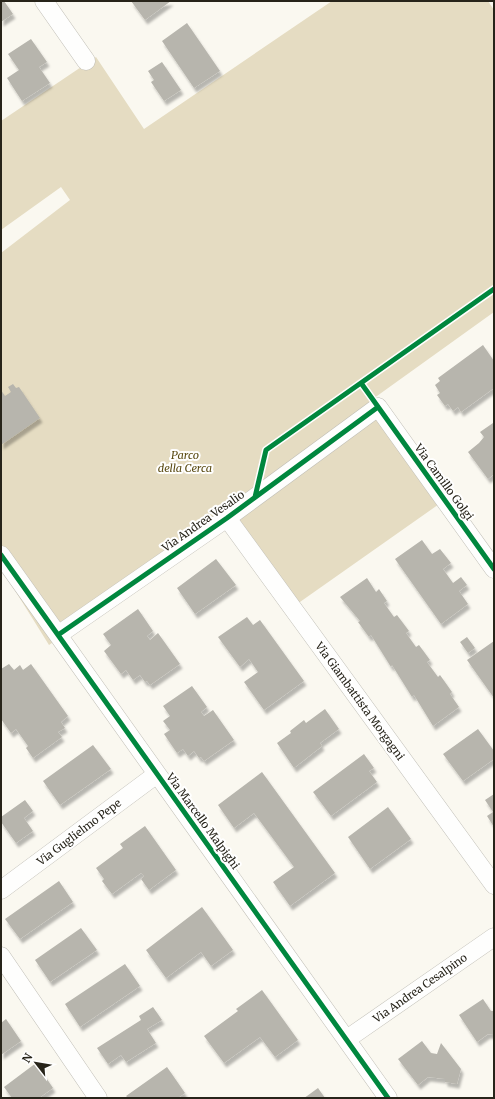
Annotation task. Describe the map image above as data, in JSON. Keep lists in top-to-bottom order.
{
  "streets": {
    "street": [
      "Via Camillo Golgi",
      "Via Andrea Vesalio",
      "Via Giambattista Morgagni",
      "Via Marcello Malpighi",
      "Via Guglielmo Pepe",
      "Via Andrea Cesalpino"
    ]
  },
  "crossings": [
    ["Via Camillo Golgi", "Via Andrea Vesalio"],
    ["Via Andrea Vesalio", "Via Giambattista Morgagni"],
    ["Via Andrea Vesalio", "Via Marcello Malpighi"],
    ["Via Marcello Malpighi", "Via Guglielmo Pepe"],
    ["Via Marcello Malpighi", "Via Andrea Cesalpino"]
  ],
  "parks": ["Parco della Cerca"],
  "north": "top left"
}
